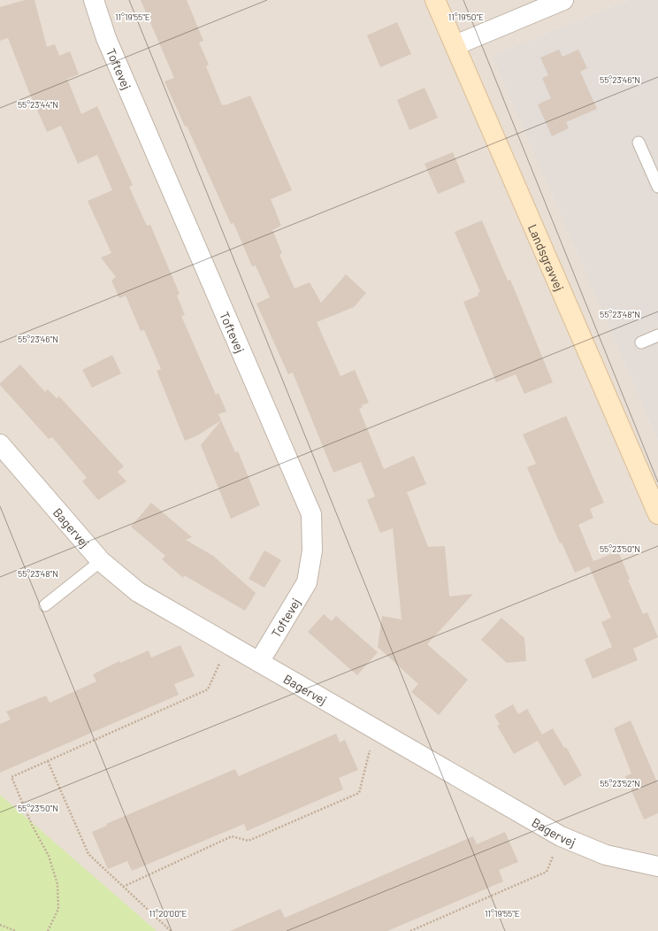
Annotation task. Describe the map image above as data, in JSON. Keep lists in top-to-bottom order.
{
  "streets": {
    "street": ["Toftevej", "Landsgravvej", "Bagervej"]
  },
  "crossings": [
    ["Toftevej", "Bagervej"]
  ],
  "coordinates": [
    "11°19'55\"E",
    "11°19'50\"E",
    "55°23'46\"N",
    "55°23'44\"N",
    "55°23'48\"N",
    "55°23'50\"N",
    "55°23'52\"N",
    "11°20'00\"E"
  ]
}
